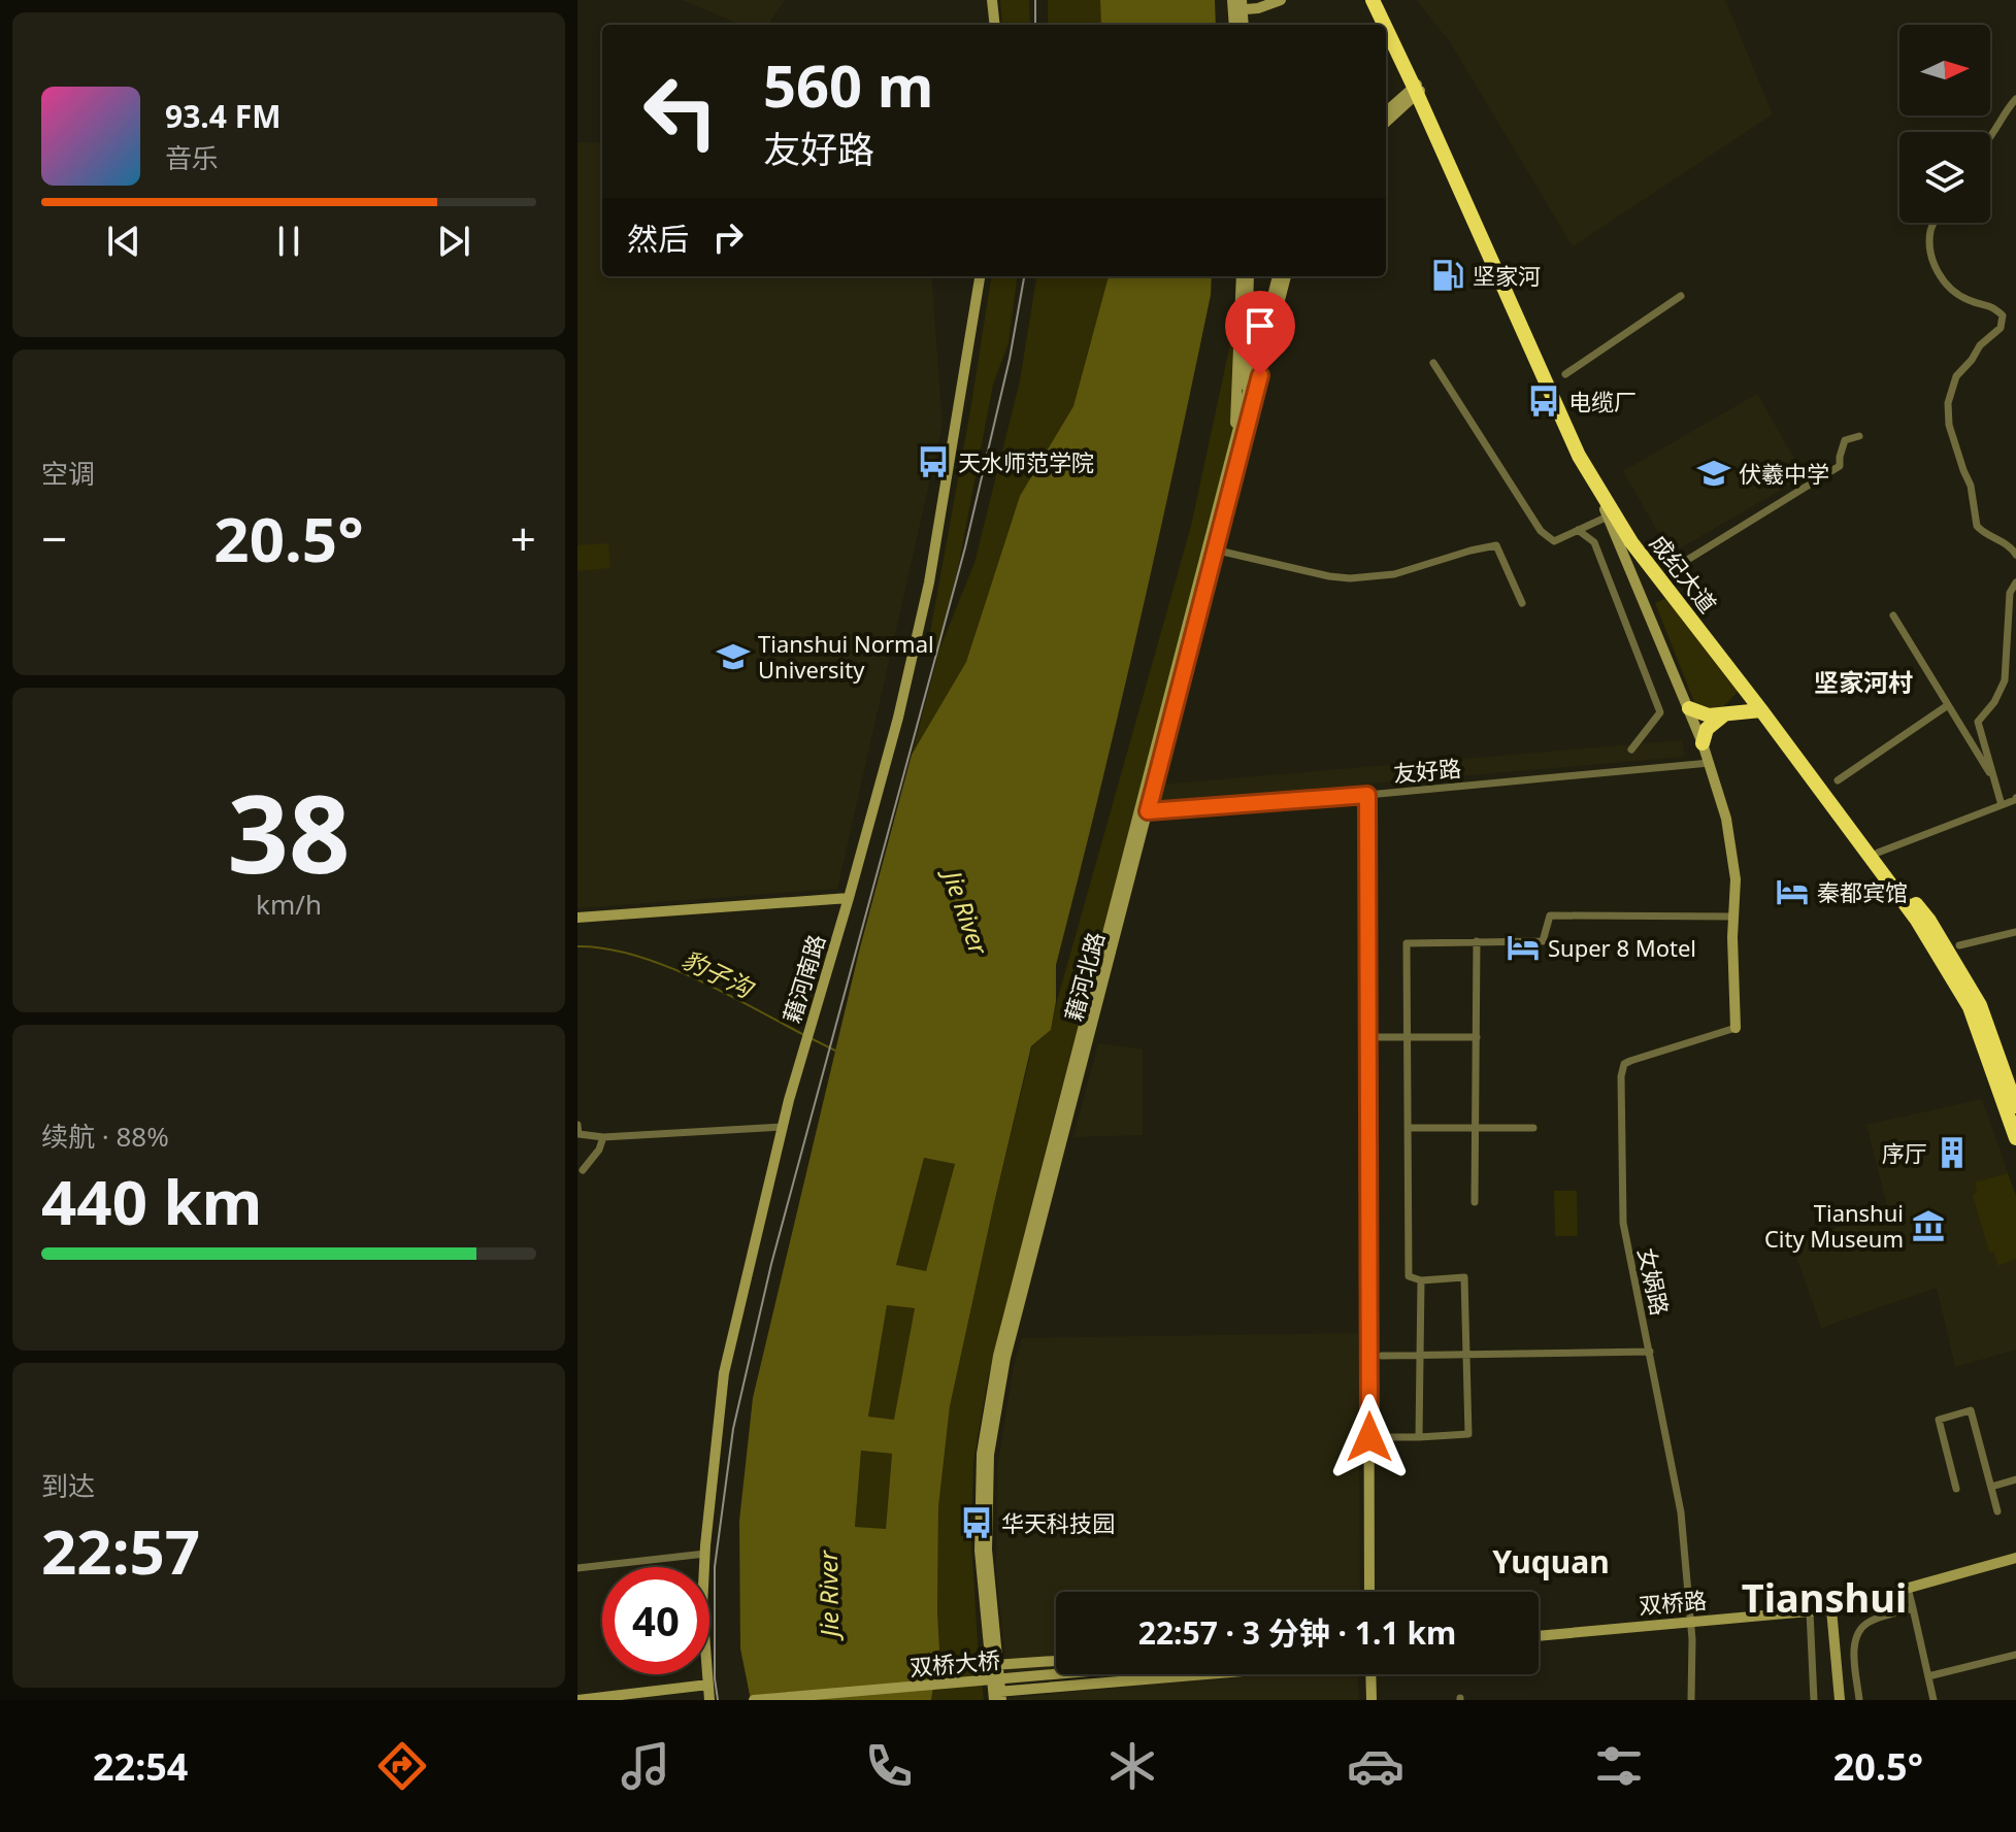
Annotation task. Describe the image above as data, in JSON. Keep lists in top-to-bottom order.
{
  "streets": {
    "highway": ["成纪大道"],
    "main road": [
      "藉河北路",
      "藉河南路",
      "双桥路",
      "双桥大桥"
    ],
    "street": ["友好路", "女娲路"]
  },
  "crossings": [
    ["友好路", "藉河北路"],
    ["女娲路", "双桥路"]
  ],
  "districts": ["坚家河村", "Yuquan", "Tianshui"],
  "water": ["Jie River", "豹子沟"],
  "places": {
    "fuel station": ["坚家河"],
    "bus stop": ["电缆厂", "天水师范学院", "华天科技园"],
    "school or university": ["伏羲中学", "Tianshui Normal University"],
    "hotel": ["秦都宾馆", "Super 8 Motel"],
    "building": ["序厅"],
    "museum": ["Tianshui City Museum"]
  },
  "north": "right",
  "page": {
    "turn": ["560 m", "友好路"],
    "song": ["93.4 FM", "音乐"],
    "then": "然后",
    "tile": [
      "空调",
      ["38", "km/h"],
      ["续航 · 88%", "440 km"],
      ["到达", "22:57"]
    ],
    "heat": ["−", "20.5°", "+"],
    "limit": "40",
    "trip": "22:57 · 3 分钟 · 1.1 km",
    "tabs": ["22:54", "20.5°"]
  }
}
